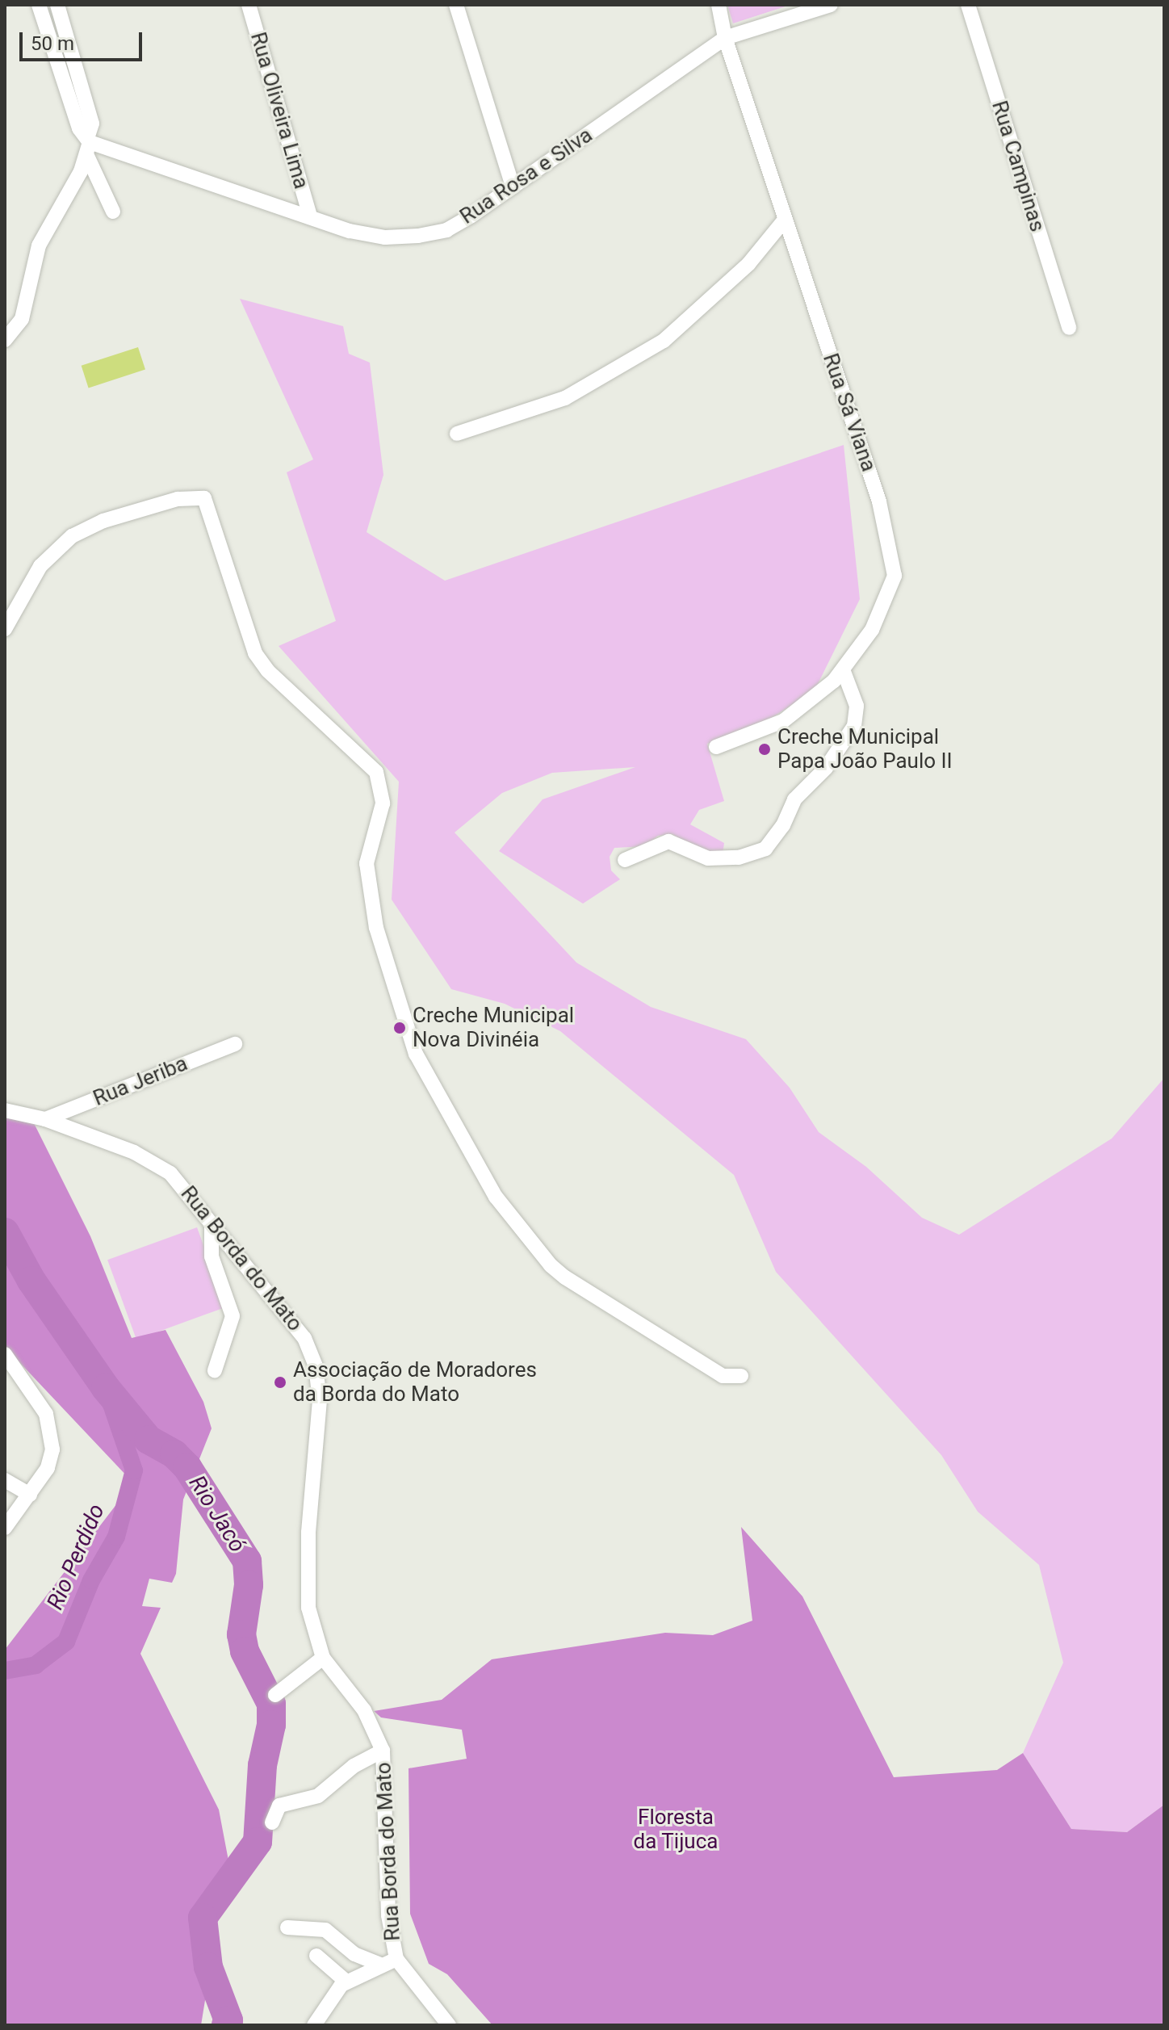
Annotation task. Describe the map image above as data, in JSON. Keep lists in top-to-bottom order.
{
  "streets": {
    "street": [
      "Rua Oliveira Lima",
      "Rua Campinas",
      "Rua Rosa e Silva",
      "Rua Sá Viana",
      "Rua Jeriba",
      "Rua Borda do Mato"
    ]
  },
  "crossings": [
    ["Rua Oliveira Lima", "Rua Rosa e Silva"],
    ["Rua Rosa e Silva", "Rua Sá Viana"],
    ["Rua Jeriba", "Rua Borda do Mato"]
  ],
  "water": ["Rio Jacó", "Rio Perdido"],
  "parks": ["Floresta da Tijuca"],
  "places": ["Creche Municipal Papa João Paulo II", "Creche Municipal Nova Divinéia", "Associação de Moradores da Borda do Mato"],
  "scale_bar": "50 m"
}
